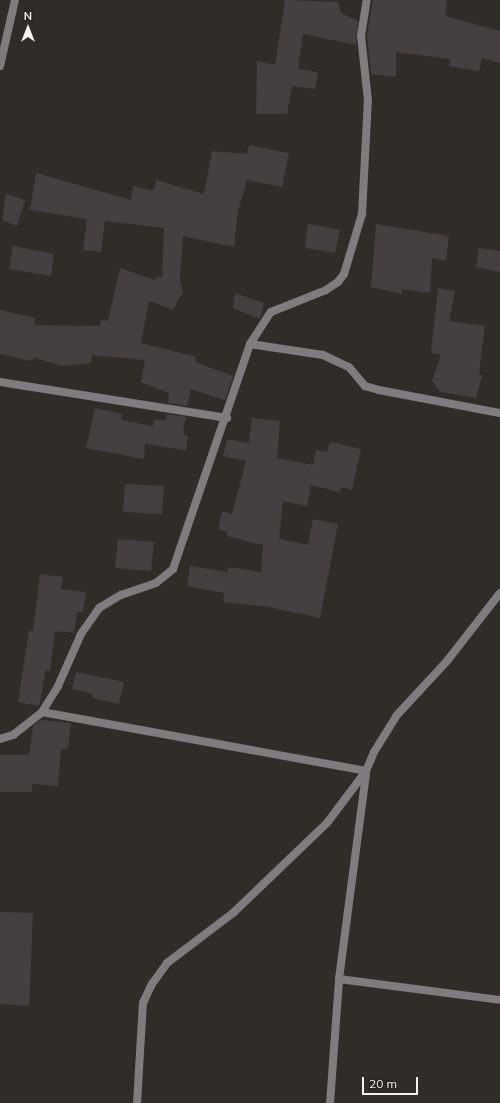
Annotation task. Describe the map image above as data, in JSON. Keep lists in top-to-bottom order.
{
  "scale_bar": "20 m",
  "north": "top"
}
